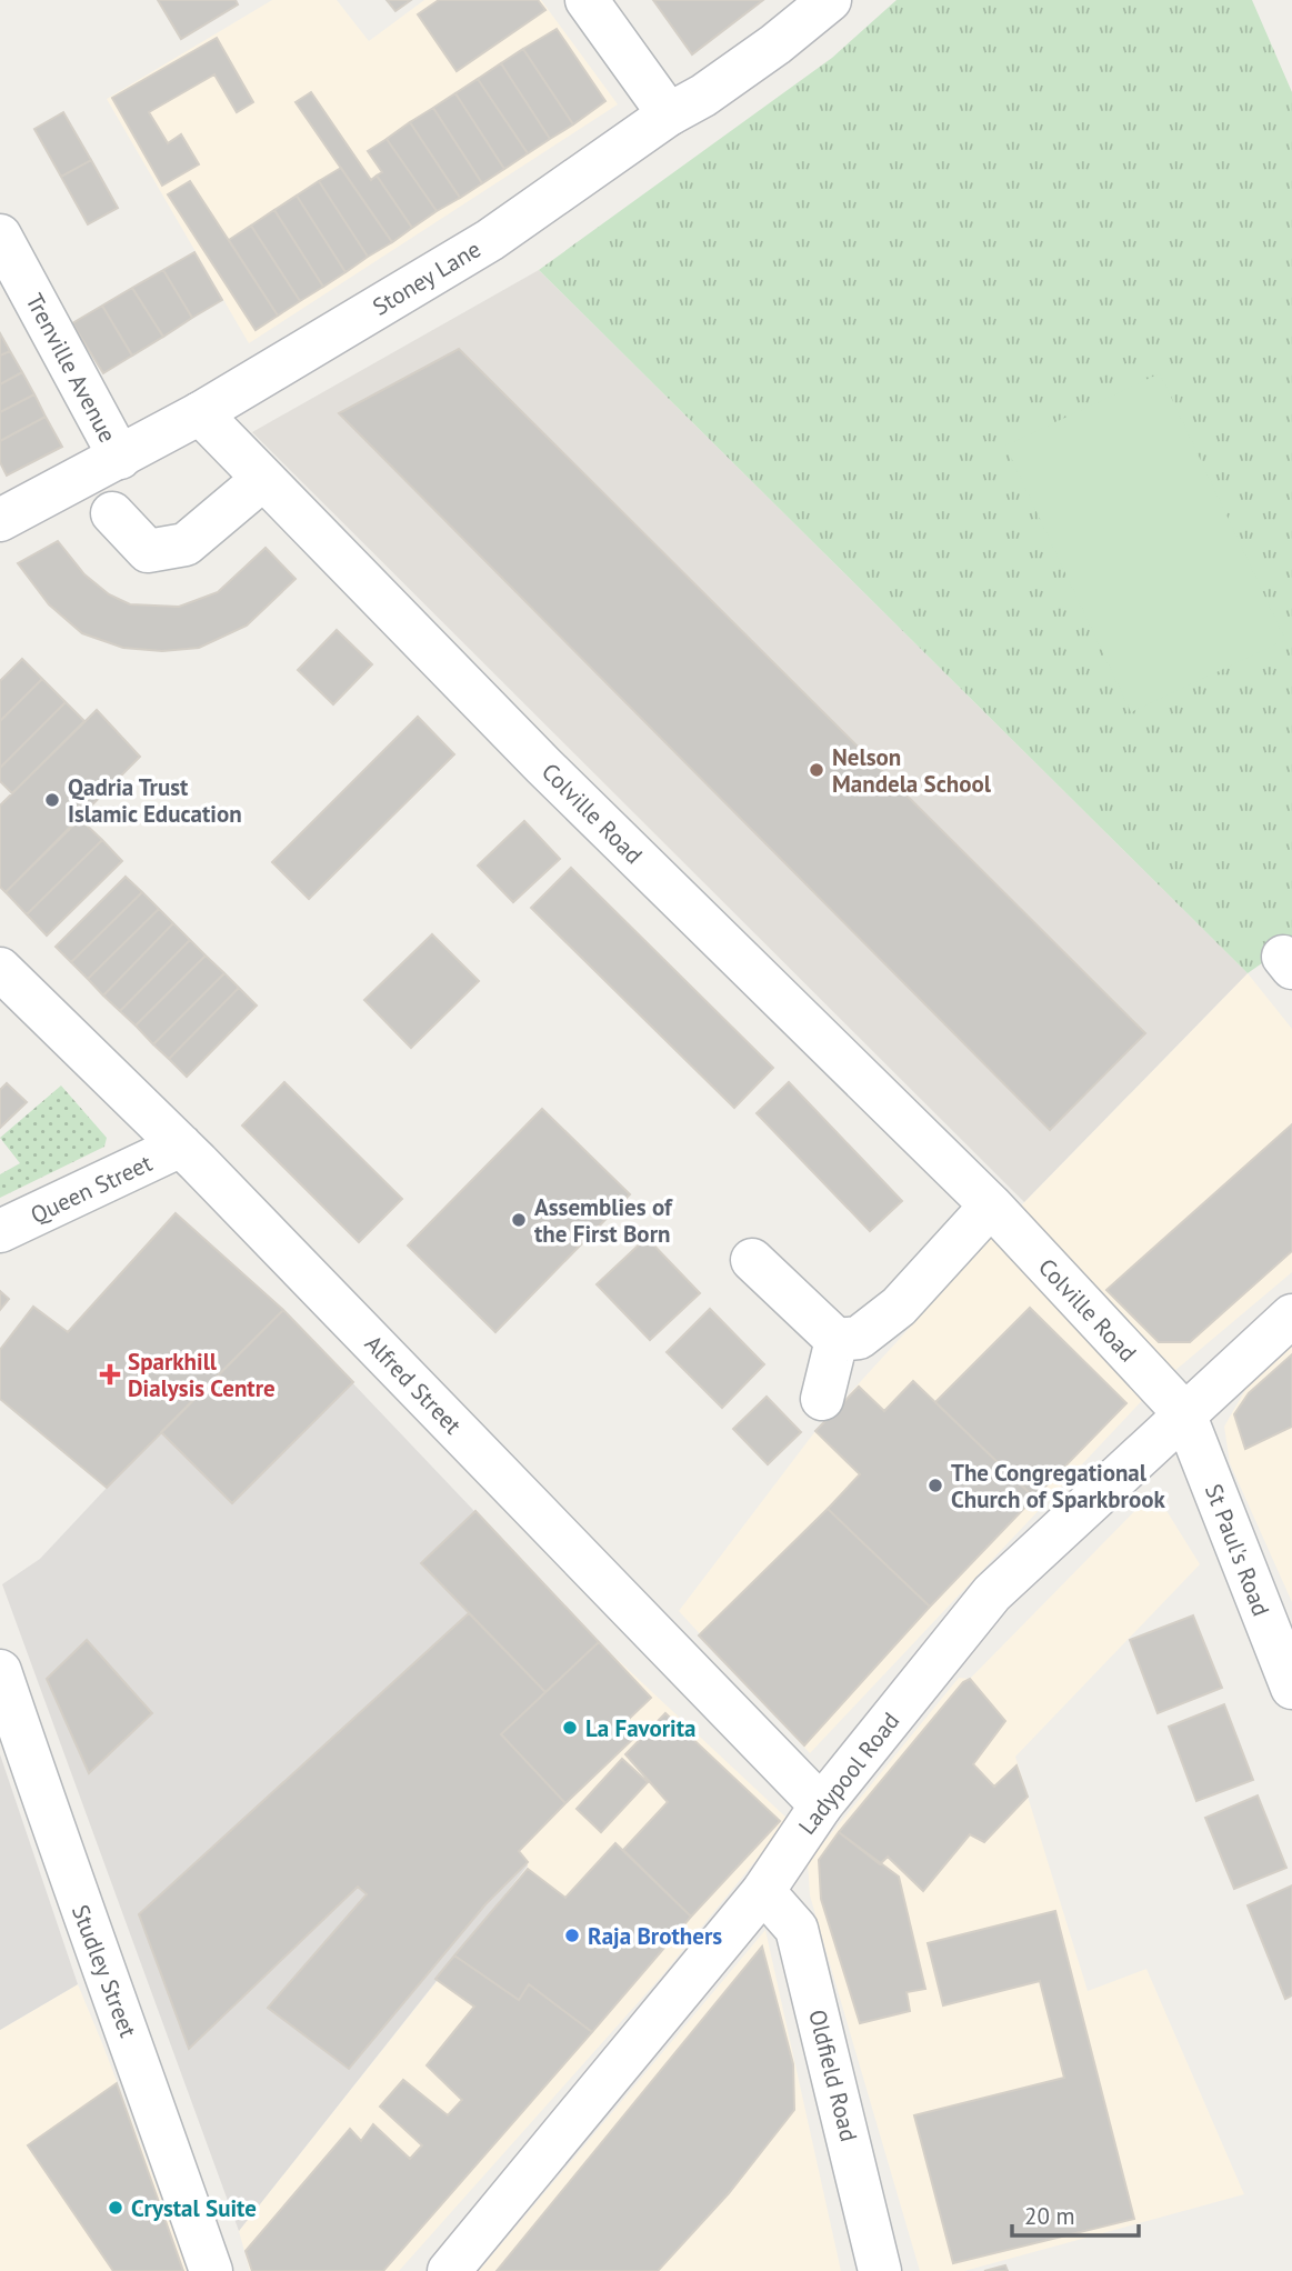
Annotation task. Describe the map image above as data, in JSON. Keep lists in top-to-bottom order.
{
  "streets": {
    "street": [
      "Stoney Lane",
      "Trenville Avenue",
      "Colville Road",
      "Queen Street",
      "Alfred Street",
      "St Paul's Road",
      "Ladypool Road",
      "Studley Street",
      "Oldfield Road"
    ]
  },
  "crossings": [
    ["Stoney Lane", "Trenville Avenue"],
    ["Stoney Lane", "Colville Road"],
    ["Colville Road", "St Paul's Road"],
    ["Colville Road", "Ladypool Road"],
    ["Queen Street", "Alfred Street"],
    ["Alfred Street", "Ladypool Road"],
    ["St Paul's Road", "Ladypool Road"],
    ["Ladypool Road", "Oldfield Road"]
  ],
  "places": {
    "other": [
      "Nelson Mandela School",
      "Qadria Trust Islamic Education",
      "Assemblies of the First Born",
      "The Congregational Church of Sparkbrook",
      "La Favorita",
      "Raja Brothers",
      "Crystal Suite"
    ],
    "health": ["Sparkhill Dialysis Centre"]
  },
  "scale_bar": "20 m"
}
